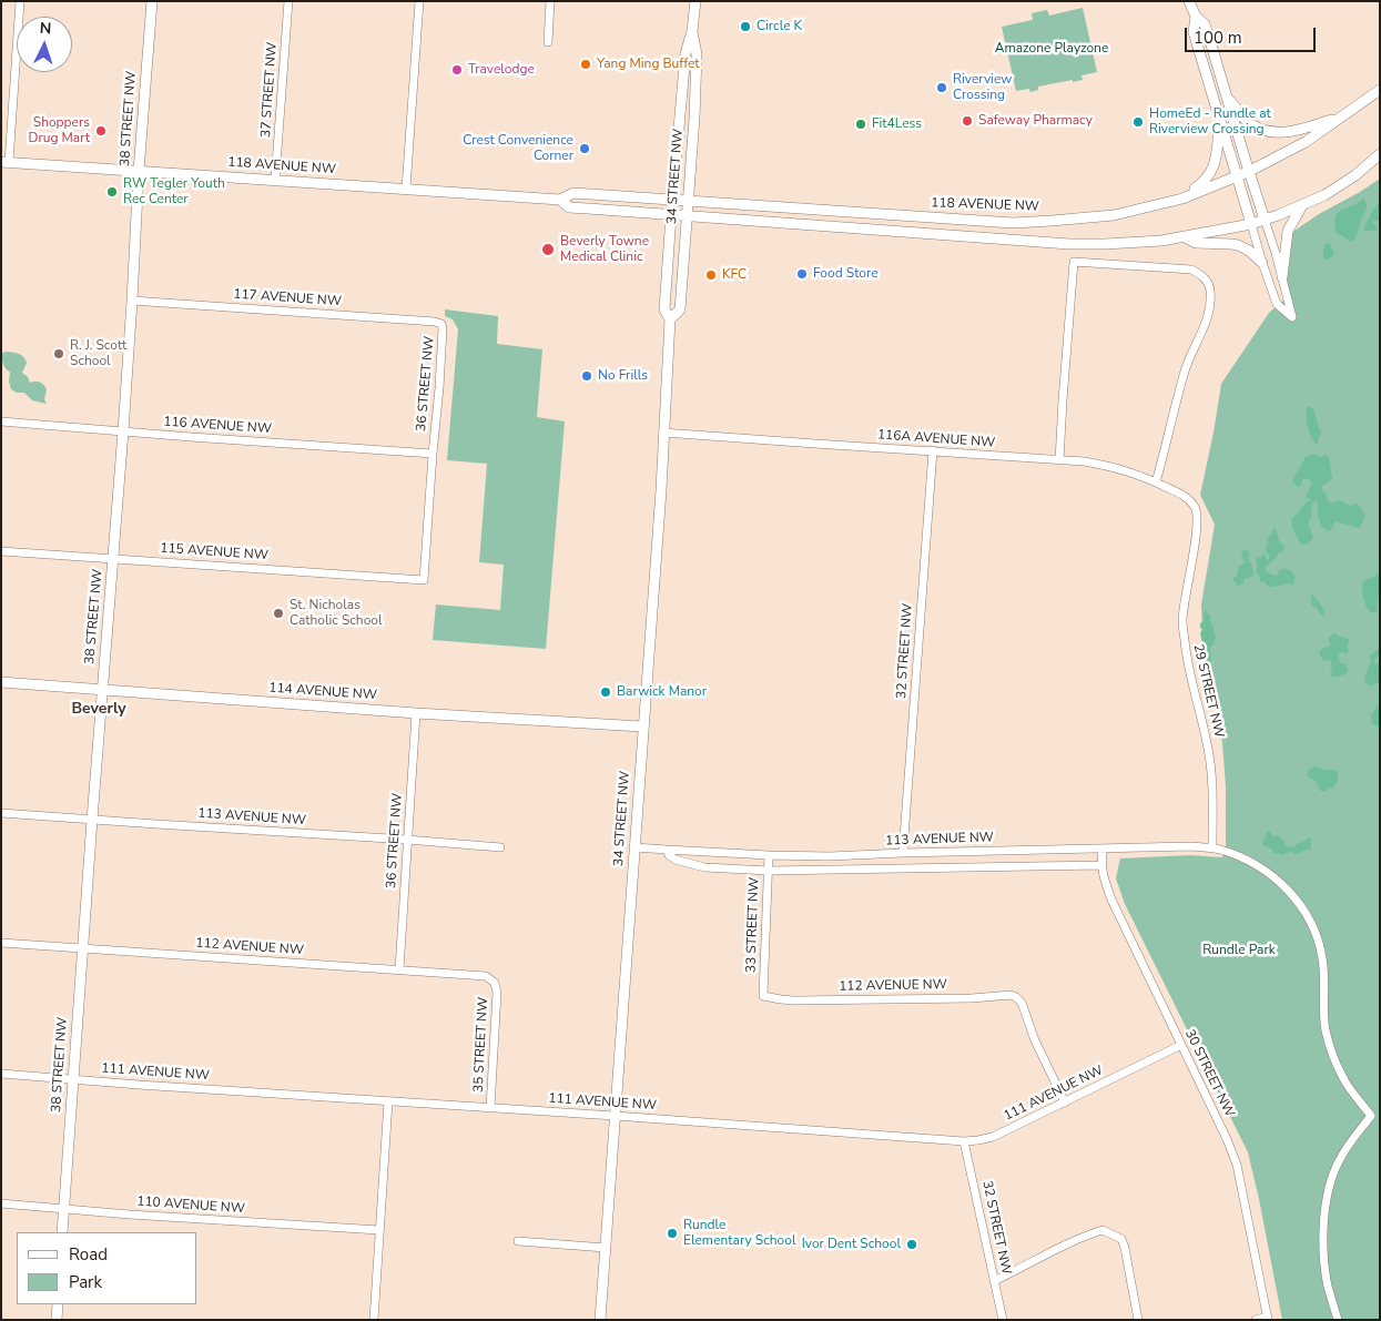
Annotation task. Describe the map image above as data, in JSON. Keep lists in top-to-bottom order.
{
  "streets": {
    "street": [
      "37 STREET NW",
      "38 STREET NW",
      "118 AVENUE NW",
      "34 STREET NW",
      "117 AVENUE NW",
      "36 STREET NW",
      "116 AVENUE NW",
      "116A AVENUE NW",
      "115 AVENUE NW",
      "32 STREET NW",
      "29 STREET NW",
      "114 AVENUE NW",
      "113 AVENUE NW",
      "33 STREET NW",
      "112 AVENUE NW",
      "35 STREET NW",
      "111 AVENUE NW",
      "30 STREET NW",
      "110 AVENUE NW"
    ]
  },
  "crossings": [
    ["37 STREET NW", "118 AVENUE NW"],
    ["38 STREET NW", "118 AVENUE NW"],
    ["38 STREET NW", "117 AVENUE NW"],
    ["38 STREET NW", "116 AVENUE NW"],
    ["38 STREET NW", "115 AVENUE NW"],
    ["38 STREET NW", "114 AVENUE NW"],
    ["38 STREET NW", "113 AVENUE NW"],
    ["38 STREET NW", "112 AVENUE NW"],
    ["38 STREET NW", "111 AVENUE NW"],
    ["38 STREET NW", "110 AVENUE NW"],
    ["118 AVENUE NW", "34 STREET NW"],
    ["34 STREET NW", "116A AVENUE NW"],
    ["34 STREET NW", "114 AVENUE NW"],
    ["34 STREET NW", "113 AVENUE NW"],
    ["34 STREET NW", "111 AVENUE NW"],
    ["117 AVENUE NW", "36 STREET NW"],
    ["36 STREET NW", "116 AVENUE NW"],
    ["36 STREET NW", "115 AVENUE NW"],
    ["36 STREET NW", "114 AVENUE NW"],
    ["36 STREET NW", "113 AVENUE NW"],
    ["36 STREET NW", "112 AVENUE NW"],
    ["116A AVENUE NW", "32 STREET NW"],
    ["116A AVENUE NW", "29 STREET NW"],
    ["32 STREET NW", "113 AVENUE NW"],
    ["32 STREET NW", "111 AVENUE NW"],
    ["29 STREET NW", "113 AVENUE NW"],
    ["113 AVENUE NW", "33 STREET NW"],
    ["113 AVENUE NW", "30 STREET NW"],
    ["33 STREET NW", "112 AVENUE NW"],
    ["112 AVENUE NW", "35 STREET NW"],
    ["112 AVENUE NW", "111 AVENUE NW"],
    ["35 STREET NW", "111 AVENUE NW"],
    ["111 AVENUE NW", "30 STREET NW"]
  ],
  "districts": ["Beverly"],
  "parks": ["Amazone Playzone", "Rundle Park"],
  "places": [
    "Circle K",
    "Yang Ming Buffet",
    "Travelodge",
    "Riverview Crossing",
    "Safeway Pharmacy",
    "HomeEd - Rundle at Riverview Crossing",
    "Fit4Less",
    "Shoppers Drug Mart",
    "Crest Convenience Corner",
    "RW Tegler Youth Rec Center",
    "Beverly Towne Medical Clinic",
    "Food Store",
    "KFC",
    "R. J. Scott School",
    "No Frills",
    "St. Nicholas Catholic School",
    "Barwick Manor",
    "Rundle Elementary School",
    "Ivor Dent School"
  ],
  "legend": ["Road", "Park"],
  "scale_bar": "100 m",
  "north": "top"
}
